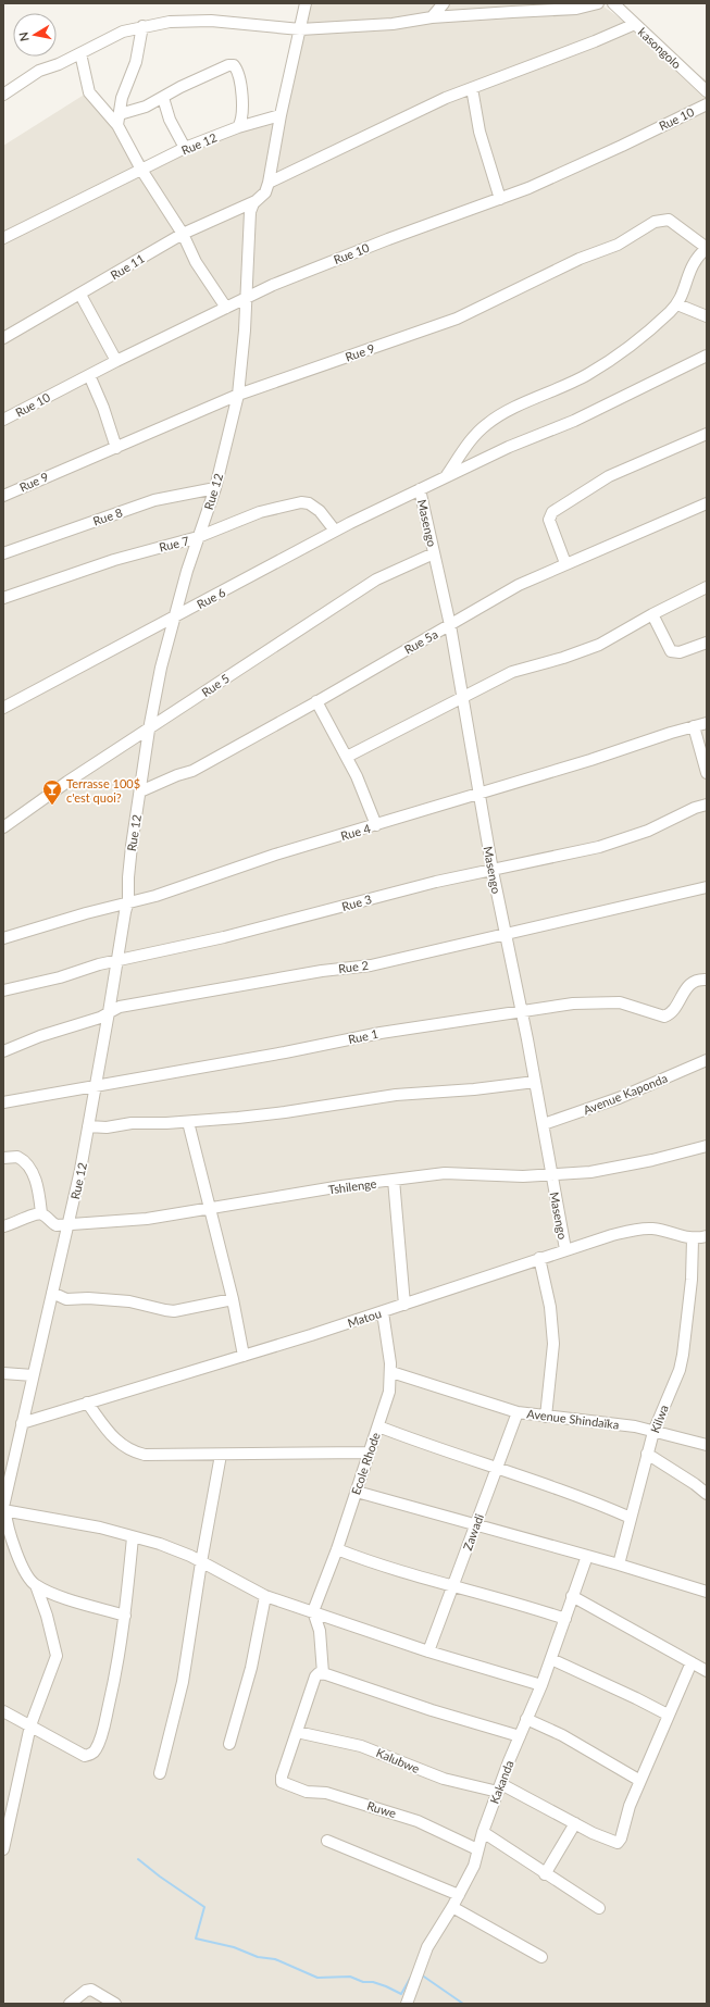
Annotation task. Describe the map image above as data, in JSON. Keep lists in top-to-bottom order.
{
  "streets": {
    "street": [
      "kasongolo",
      "Rue 10",
      "Rue 12",
      "Rue 11",
      "Rue 9",
      "Rue 8",
      "Masengo",
      "Rue 7",
      "Rue 6",
      "Rue 5a",
      "Rue 5",
      "Rue 4",
      "Rue 3",
      "Rue 2",
      "Rue 1",
      "Avenue Kaponda",
      "Tshilenge",
      "Matou",
      "Avenue Shindaïka",
      "Kilwa",
      "Ecole Rhode",
      "Zawadi",
      "Kalubwe",
      "Kakanda",
      "Ruwe"
    ]
  },
  "crossings": [
    ["Rue 10", "Rue 12"],
    ["Rue 12", "Rue 11"],
    ["Rue 12", "Rue 9"],
    ["Rue 12", "Rue 8"],
    ["Rue 12", "Rue 7"],
    ["Rue 12", "Rue 6"],
    ["Rue 12", "Rue 5a"],
    ["Rue 12", "Rue 5"],
    ["Rue 12", "Rue 4"],
    ["Rue 12", "Rue 3"],
    ["Rue 12", "Rue 2"],
    ["Rue 12", "Rue 1"],
    ["Rue 12", "Tshilenge"],
    ["Rue 12", "Matou"],
    ["Masengo", "Rue 6"],
    ["Masengo", "Rue 5a"],
    ["Masengo", "Rue 5"],
    ["Masengo", "Rue 4"],
    ["Masengo", "Rue 3"],
    ["Masengo", "Rue 2"],
    ["Masengo", "Rue 1"],
    ["Masengo", "Avenue Kaponda"],
    ["Masengo", "Tshilenge"],
    ["Masengo", "Matou"],
    ["Rue 7", "Rue 6"],
    ["Matou", "Kilwa"],
    ["Matou", "Ecole Rhode"],
    ["Avenue Shindaïka", "Kilwa"],
    ["Avenue Shindaïka", "Ecole Rhode"],
    ["Avenue Shindaïka", "Zawadi"],
    ["Kalubwe", "Kakanda"],
    ["Kalubwe", "Ruwe"],
    ["Kakanda", "Ruwe"]
  ],
  "places": {
    "bar": ["Terrasse 100$ c'est quoi?"]
  },
  "north": "left"
}
